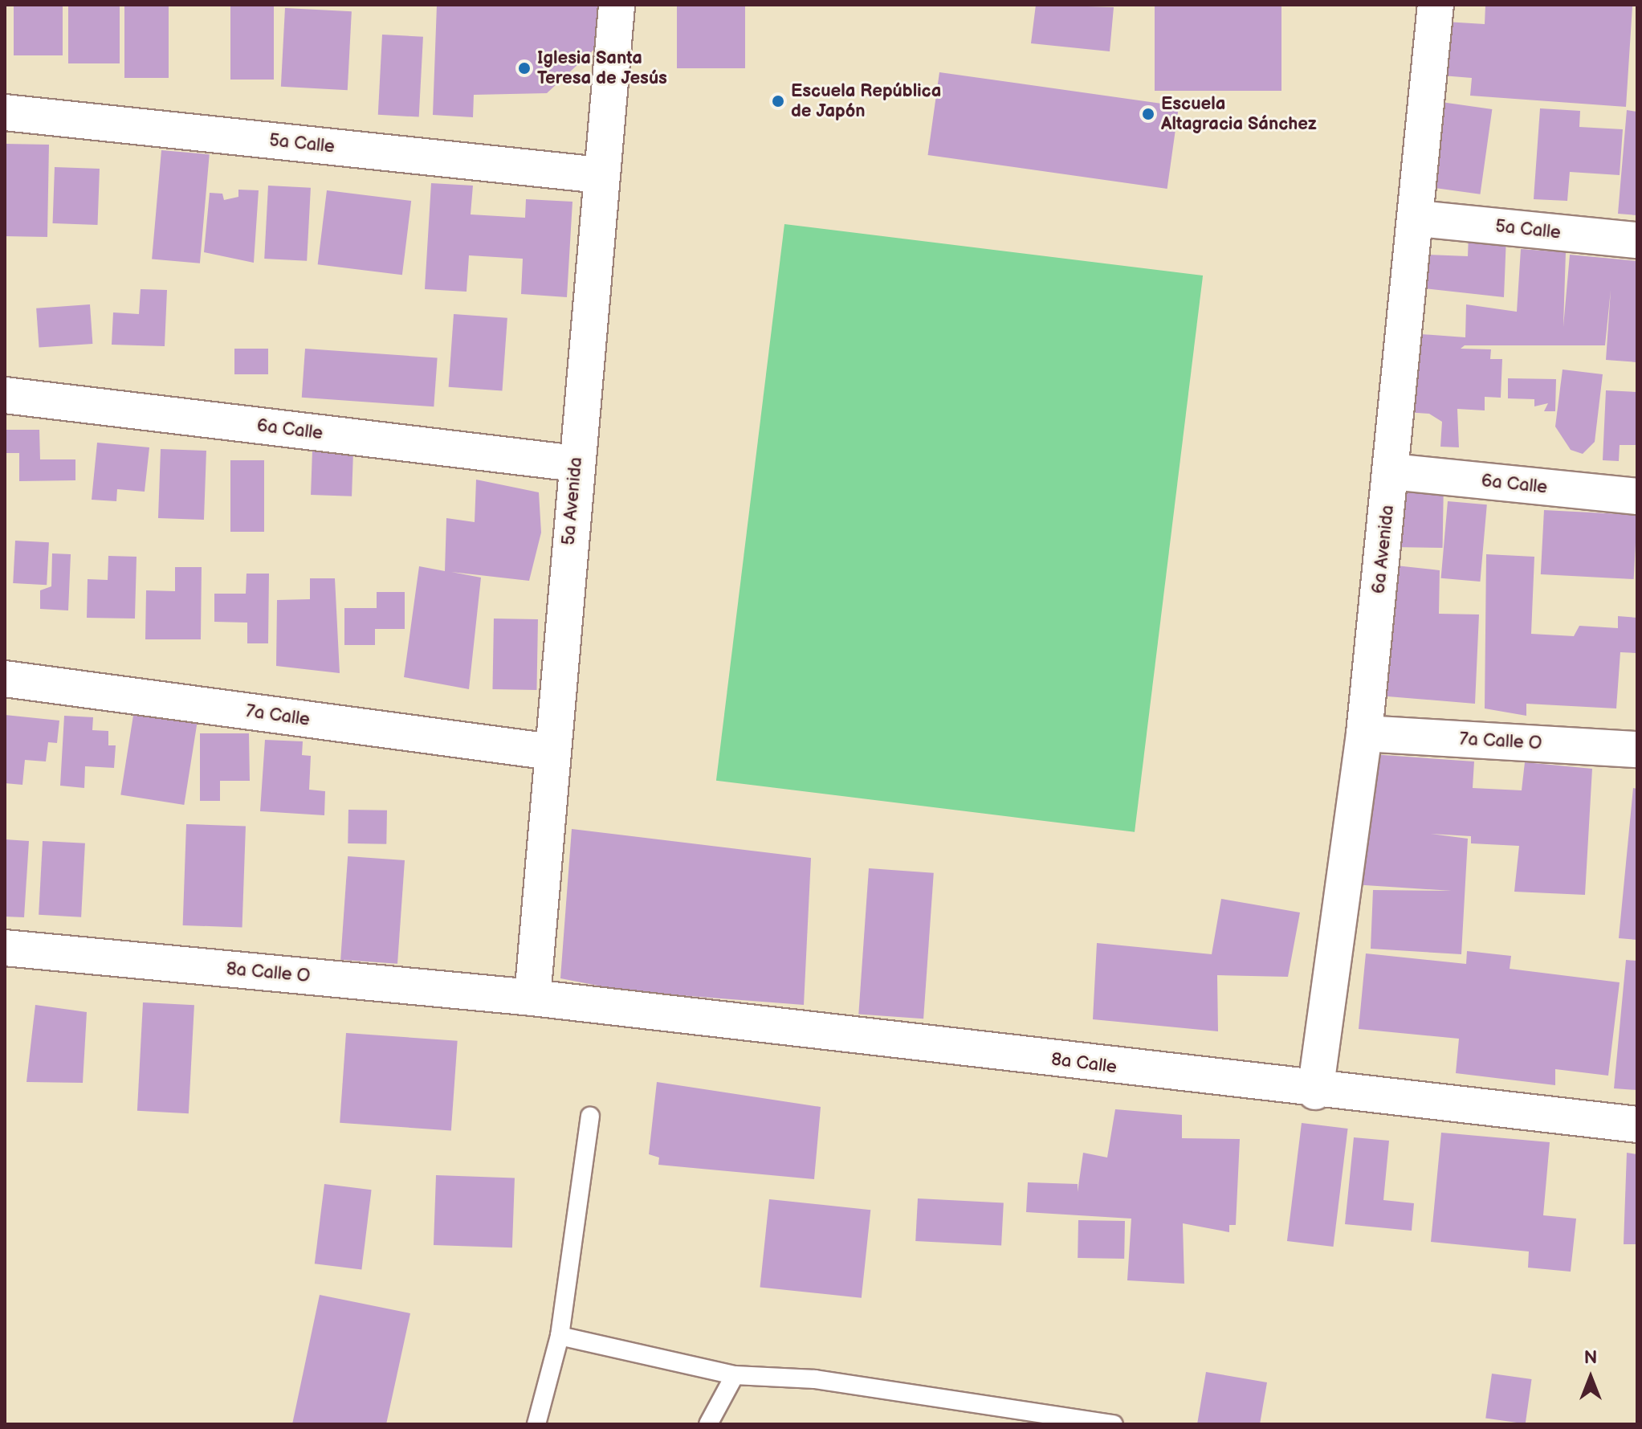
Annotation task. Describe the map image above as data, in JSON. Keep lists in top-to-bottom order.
{
  "streets": {
    "street": [
      "5a Calle",
      "6a Calle",
      "5a Avenida",
      "6a Avenida",
      "7a Calle",
      "7a Calle O",
      "8a Calle O",
      "8a Calle"
    ]
  },
  "crossings": [
    ["5a Calle", "5a Avenida"],
    ["5a Calle", "6a Avenida"],
    ["6a Calle", "5a Avenida"],
    ["6a Calle", "6a Avenida"],
    ["5a Avenida", "7a Calle"],
    ["5a Avenida", "8a Calle O"],
    ["5a Avenida", "8a Calle"],
    ["6a Avenida", "7a Calle O"],
    ["6a Avenida", "8a Calle"],
    ["8a Calle O", "8a Calle"]
  ],
  "places": ["Iglesia Santa Teresa de Jesús", "Escuela República de Japón", "Escuela Altagracia Sánchez"],
  "north": "top"
}
